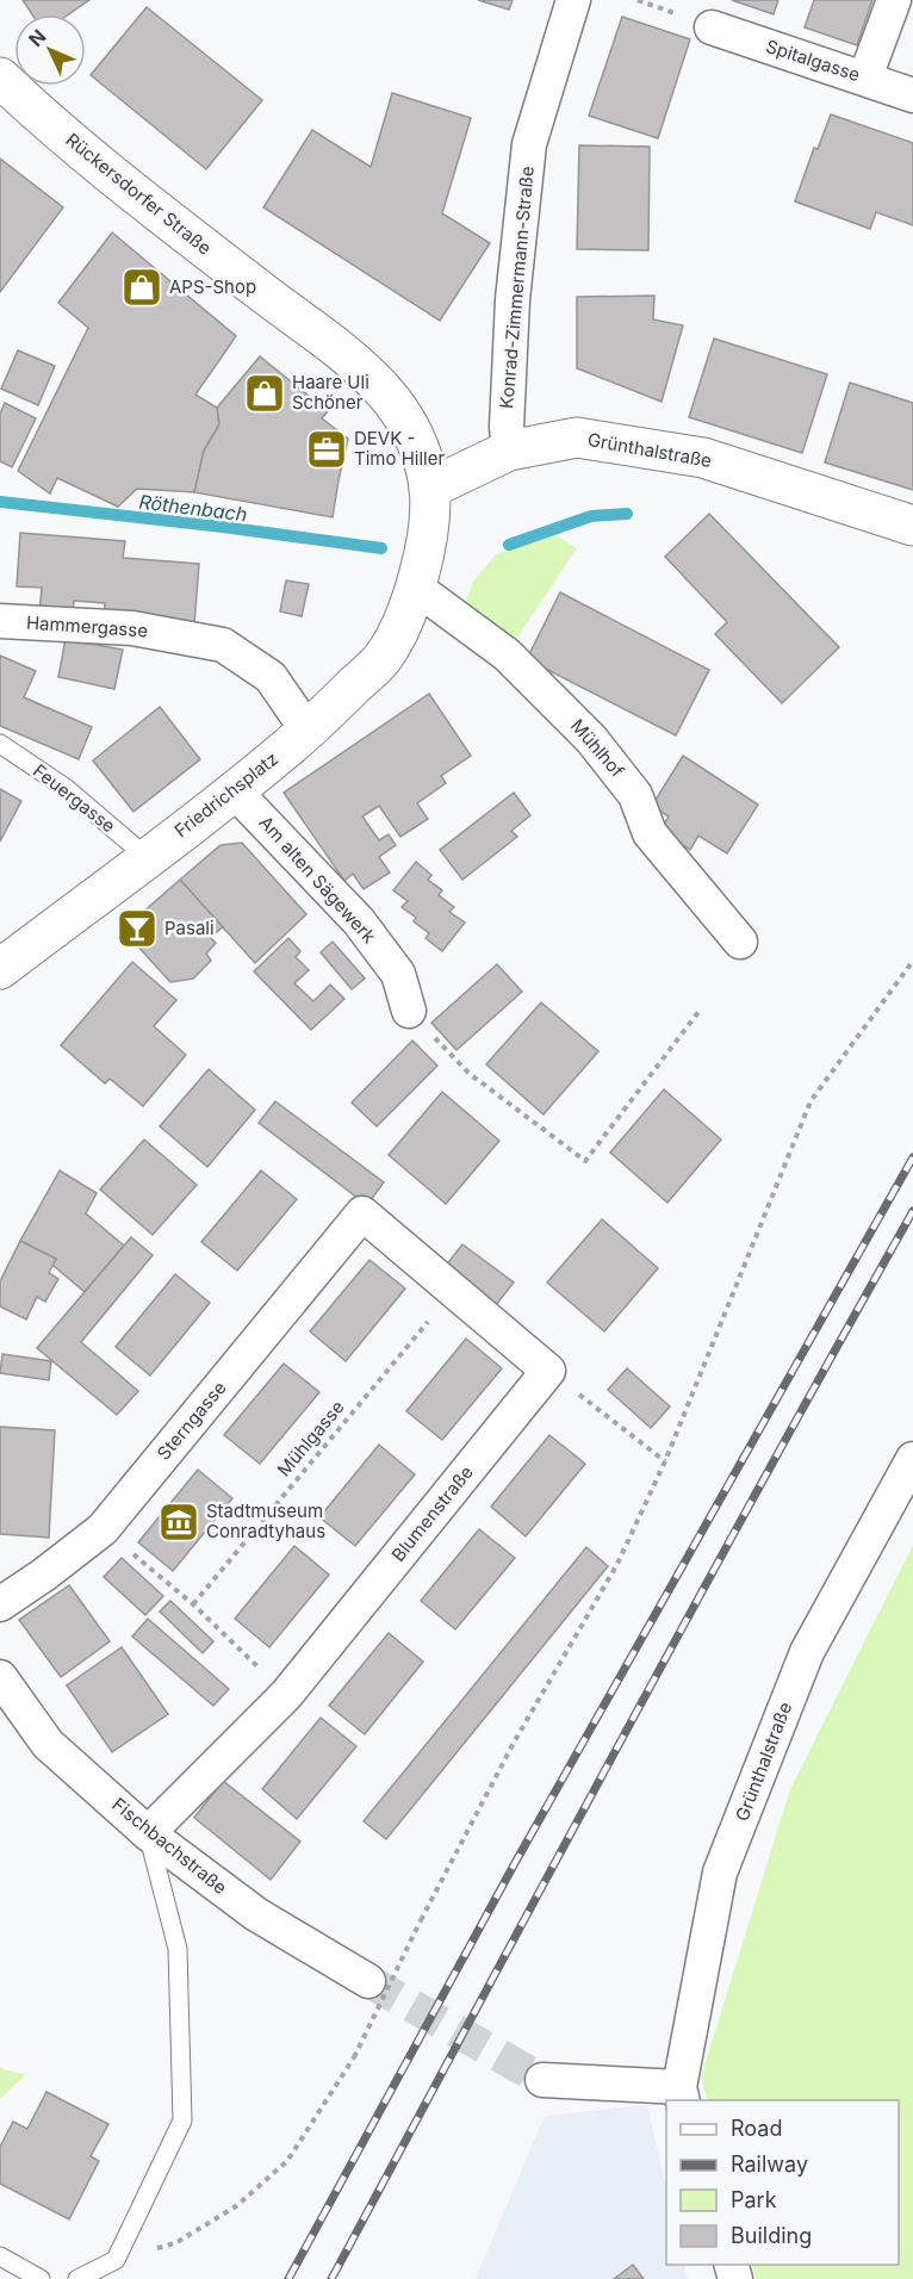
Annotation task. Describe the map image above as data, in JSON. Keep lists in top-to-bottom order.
{
  "streets": {
    "main road": ["Rückersdorfer Straße", "Grünthalstraße", "Friedrichsplatz"],
    "street": [
      "Spitalgasse",
      "Konrad-Zimmermann-Straße",
      "Hammergasse",
      "Mühlhof",
      "Am alten Sägewerk",
      "Sterngasse",
      "Blumenstraße",
      "Fischbachstraße"
    ],
    "lane": ["Feuergasse"],
    "path": ["Mühlgasse"]
  },
  "crossings": [
    ["Rückersdorfer Straße", "Grünthalstraße"],
    ["Rückersdorfer Straße", "Mühlhof"],
    ["Rückersdorfer Straße", "Friedrichsplatz"],
    ["Konrad-Zimmermann-Straße", "Grünthalstraße"],
    ["Hammergasse", "Friedrichsplatz"],
    ["Mühlhof", "Friedrichsplatz"],
    ["Friedrichsplatz", "Feuergasse"],
    ["Friedrichsplatz", "Am alten Sägewerk"],
    ["Sterngasse", "Mühlgasse"],
    ["Blumenstraße", "Fischbachstraße"]
  ],
  "water": ["Röthenbach"],
  "places": {
    "shop": ["APS-Shop", "Haare Uli Schöner"],
    "office": ["DEVK - Timo Hiller"],
    "bar": ["Pasali"],
    "museum": ["Stadtmuseum Conradtyhaus"]
  },
  "legend": [
    "Road",
    "Railway",
    "Park",
    "Building"
  ],
  "north": "top left"
}
